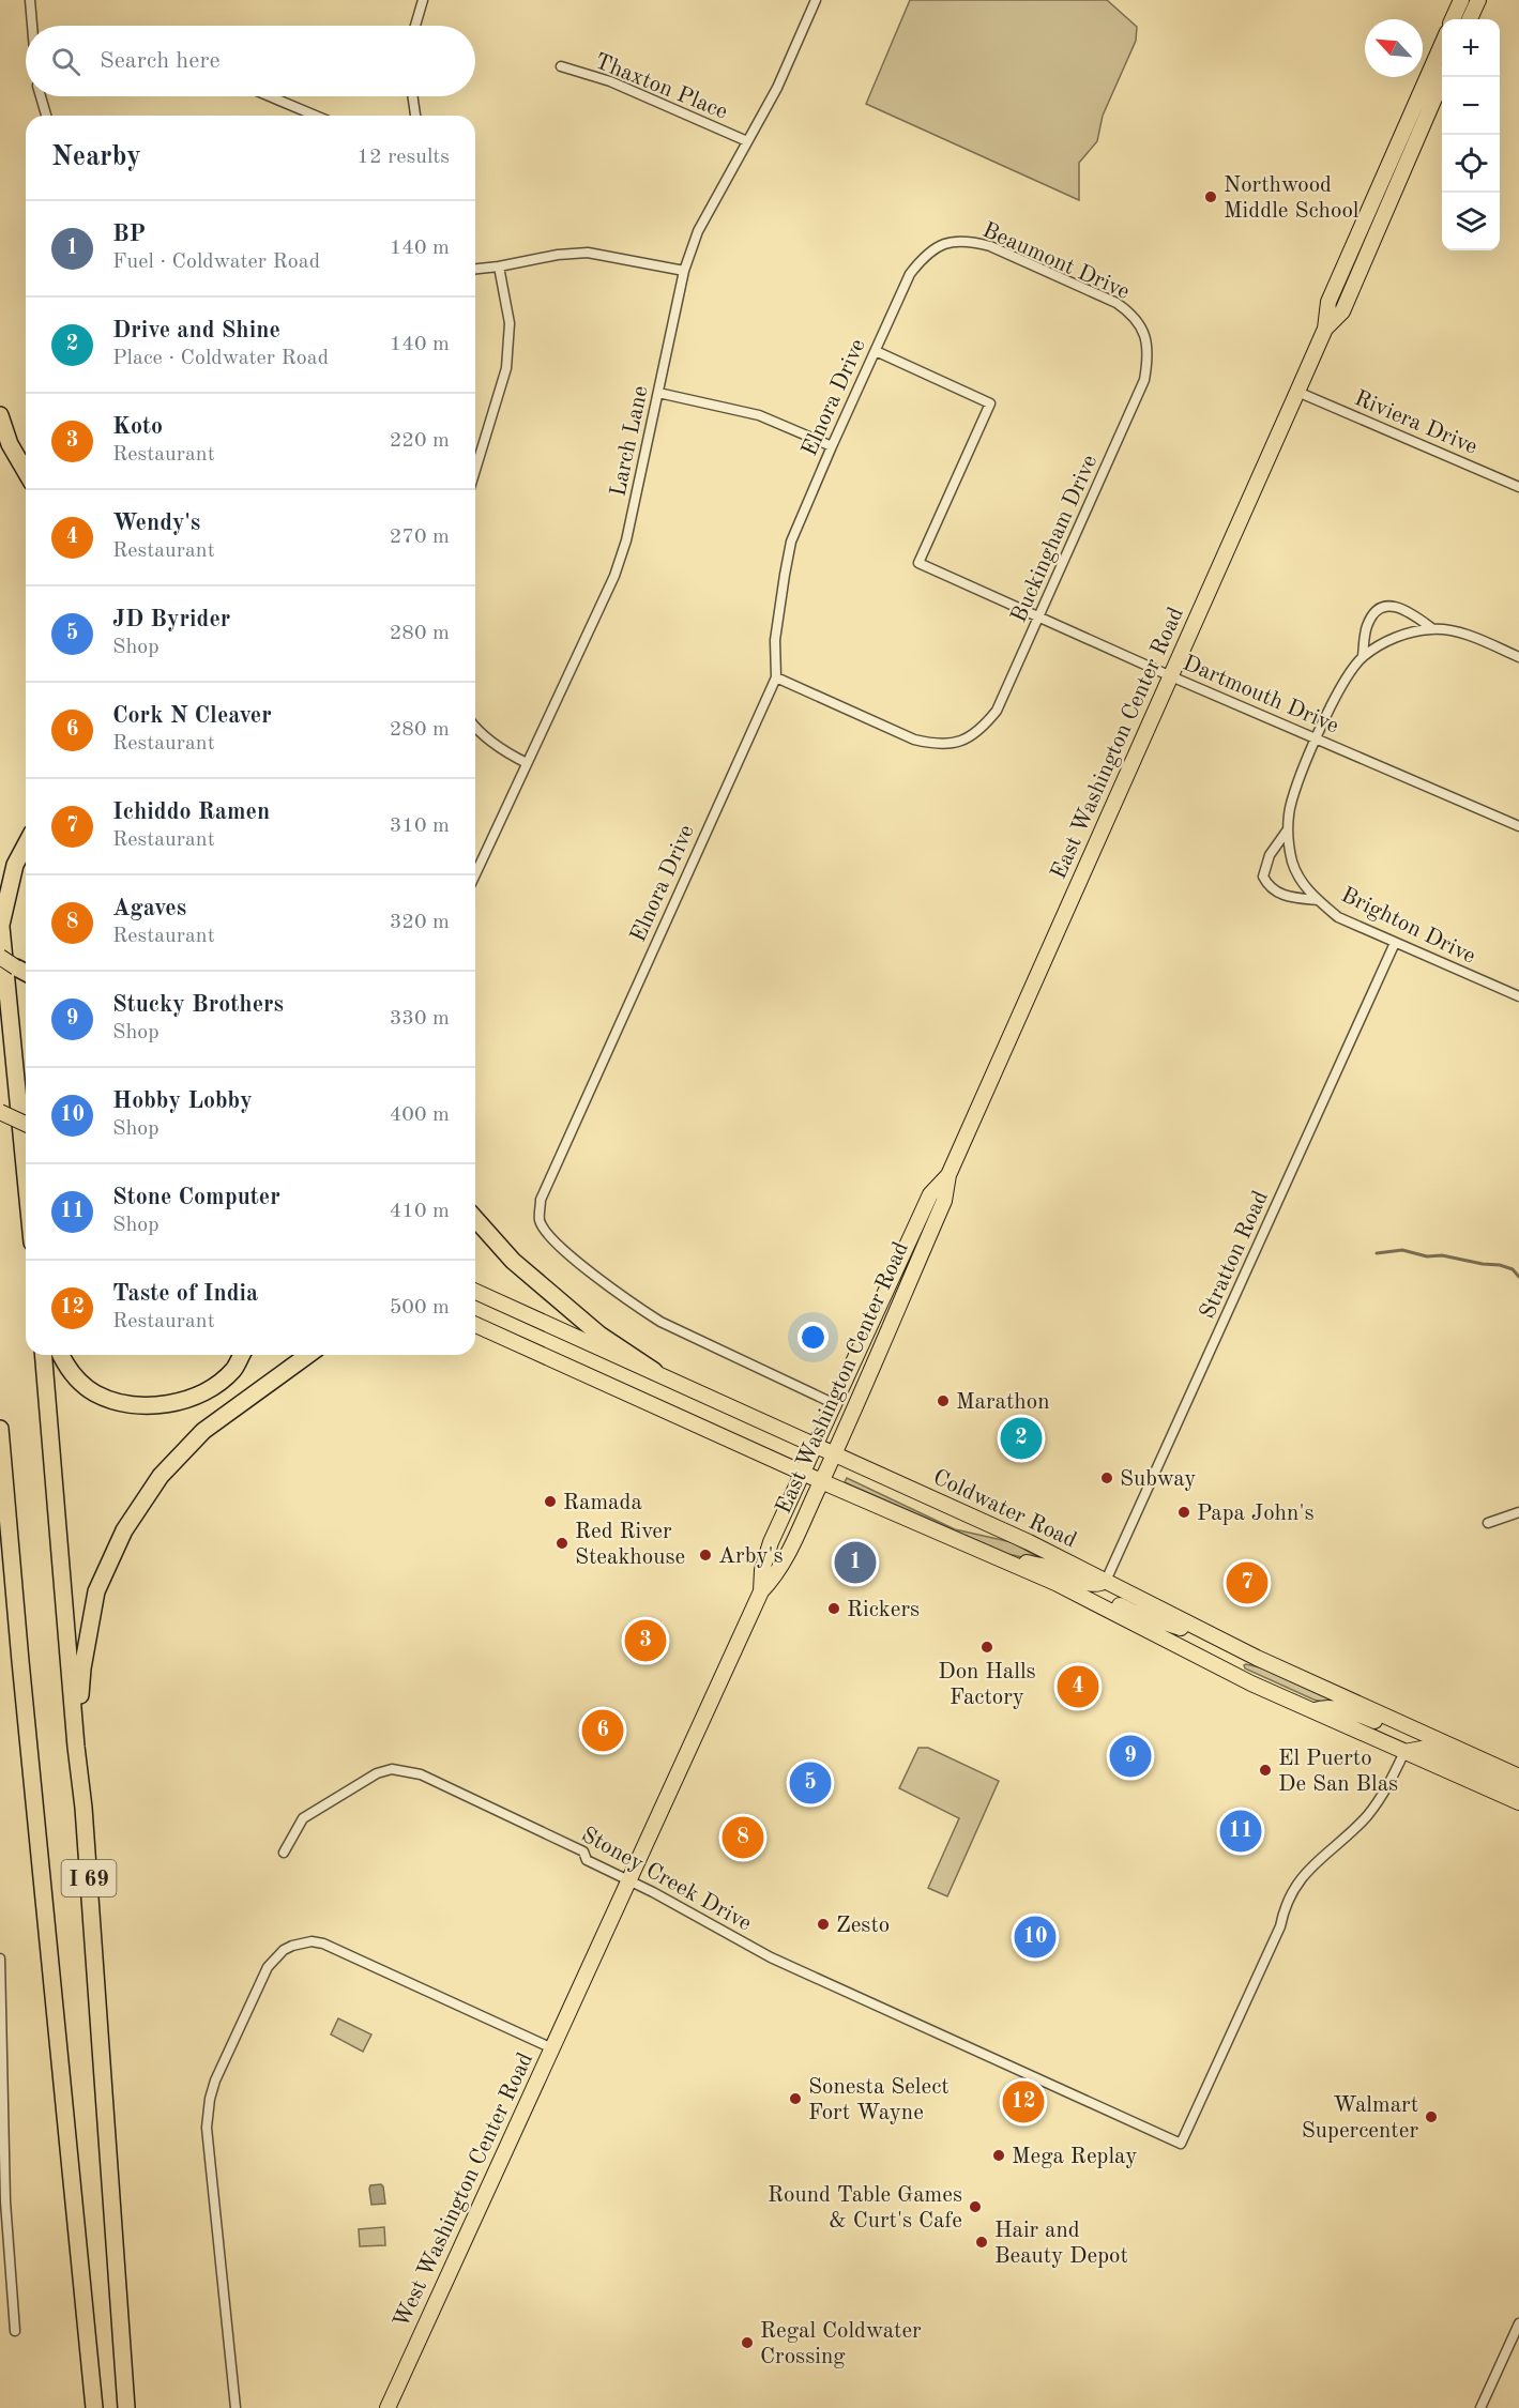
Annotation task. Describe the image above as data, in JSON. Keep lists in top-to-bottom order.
{
  "streets": {
    "highway": ["I 69"],
    "main road": ["East Washington Center Road", "Coldwater Road", "West Washington Center Road"],
    "street": [
      "Thaxton Place",
      "Beaumont Drive",
      "Elnora Drive",
      "Riviera Drive",
      "Larch Lane",
      "Buckingham Drive",
      "Dartmouth Drive",
      "Brighton Drive",
      "Stratton Road",
      "Stoney Creek Drive"
    ]
  },
  "crossings": [
    ["Thaxton Place", "Larch Lane"],
    ["Beaumont Drive", "Elnora Drive"],
    ["Beaumont Drive", "Buckingham Drive"],
    ["Elnora Drive", "Buckingham Drive"],
    ["Elnora Drive", "Dartmouth Drive"],
    ["Elnora Drive", "East Washington Center Road"],
    ["Riviera Drive", "East Washington Center Road"],
    ["Buckingham Drive", "Dartmouth Drive"],
    ["Dartmouth Drive", "East Washington Center Road"],
    ["Dartmouth Drive", "Brighton Drive"],
    ["East Washington Center Road", "Coldwater Road"],
    ["East Washington Center Road", "Stoney Creek Drive"],
    ["East Washington Center Road", "West Washington Center Road"],
    ["Brighton Drive", "Stratton Road"],
    ["Stratton Road", "Coldwater Road"],
    ["Coldwater Road", "Stoney Creek Drive"]
  ],
  "places": [
    "Northwood Middle School",
    "Marathon",
    "Subway",
    "Ramada",
    "Papa John's",
    "Red River Steakhouse",
    "Arby's",
    "Rickers",
    "Don Halls Factory",
    "El Puerto De San Blas",
    "Zesto",
    "Sonesta Select Fort Wayne",
    "Walmart Supercenter",
    "Mega Replay",
    "Round Table Games & Curt's Cafe",
    "Hair and Beauty Depot",
    "Regal Coldwater Crossing"
  ],
  "north": "top left",
  "page": {
    "map_buttons": ["+", "−"],
    "search": "Search here",
    "heading": ["Nearby", "12 results"],
    "list": [
      {
        "mark": "1",
        "name": "BP",
        "note": "Fuel · Coldwater Road",
        "value": "140 m"
      },
      {
        "mark": "2",
        "name": "Drive and Shine",
        "note": "Place · Coldwater Road",
        "value": "140 m"
      },
      {
        "mark": "3",
        "name": "Koto",
        "note": "Restaurant",
        "value": "220 m"
      },
      {
        "mark": "4",
        "name": "Wendy's",
        "note": "Restaurant",
        "value": "270 m"
      },
      {
        "mark": "5",
        "name": "JD Byrider",
        "note": "Shop",
        "value": "280 m"
      },
      {
        "mark": "6",
        "name": "Cork N Cleaver",
        "note": "Restaurant",
        "value": "280 m"
      },
      {
        "mark": "7",
        "name": "Ichiddo Ramen",
        "note": "Restaurant",
        "value": "310 m"
      },
      {
        "mark": "8",
        "name": "Agaves",
        "note": "Restaurant",
        "value": "320 m"
      },
      {
        "mark": "9",
        "name": "Stucky Brothers",
        "note": "Shop",
        "value": "330 m"
      },
      {
        "mark": "10",
        "name": "Hobby Lobby",
        "note": "Shop",
        "value": "400 m"
      },
      {
        "mark": "11",
        "name": "Stone Computer",
        "note": "Shop",
        "value": "410 m"
      },
      {
        "mark": "12",
        "name": "Taste of India",
        "note": "Restaurant",
        "value": "500 m"
      }
    ],
    "pins": [
      "2",
      "1",
      "7",
      "3",
      "4",
      "6",
      "9",
      "5",
      "11",
      "8",
      "10",
      "12"
    ]
  }
}
